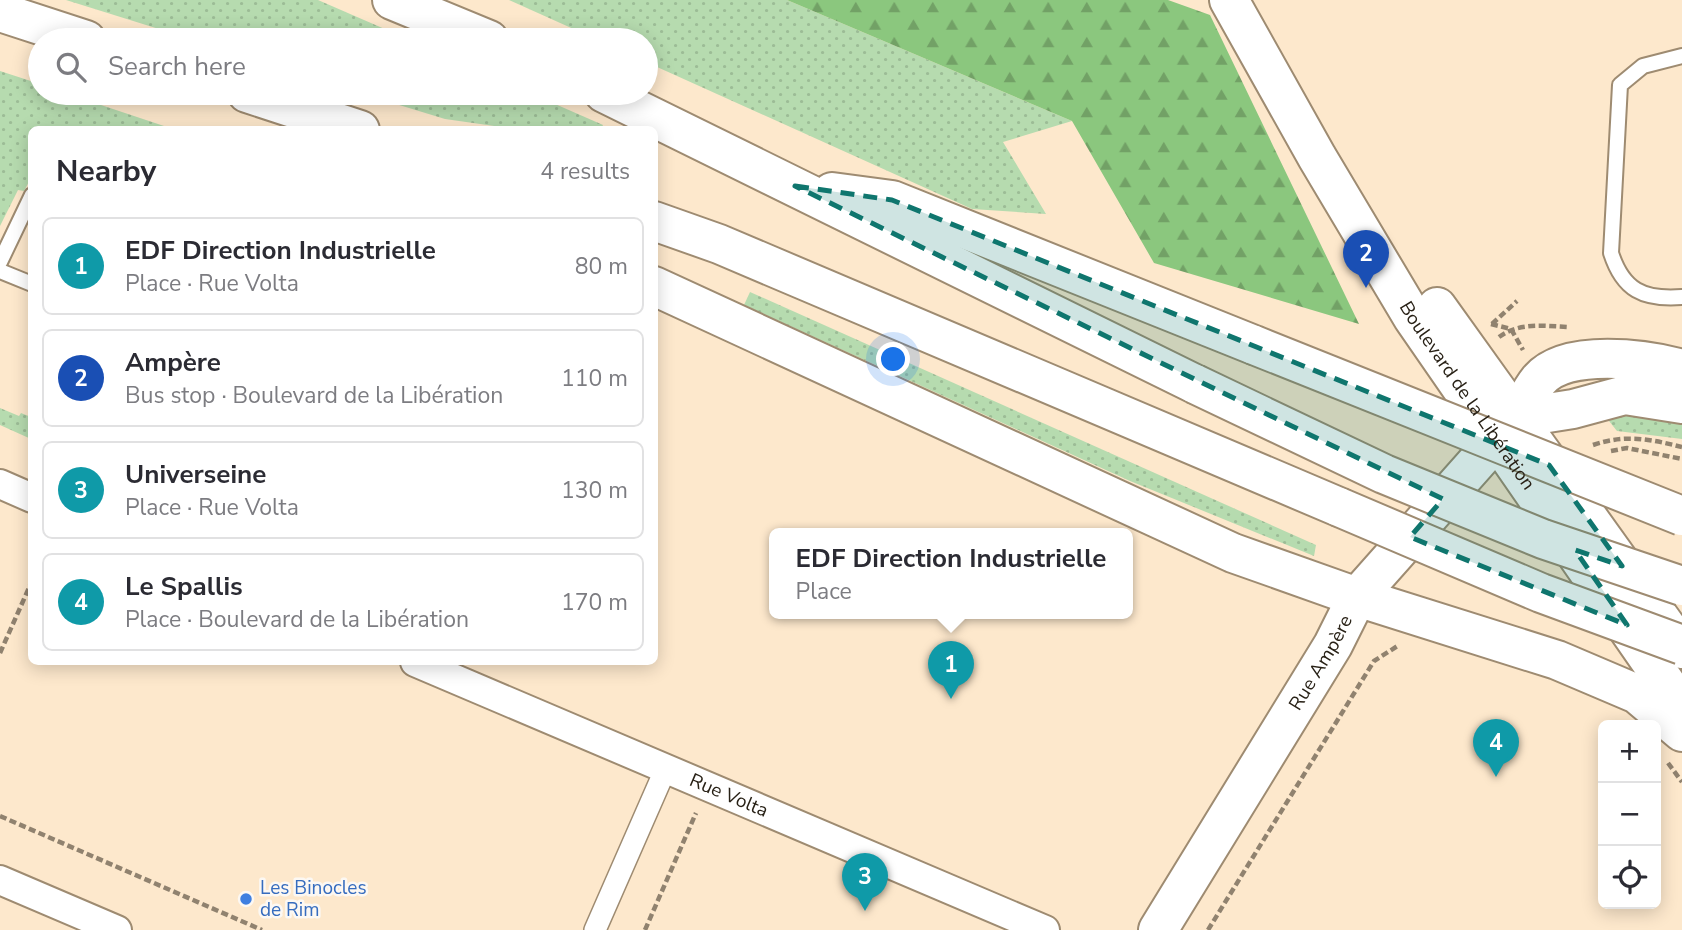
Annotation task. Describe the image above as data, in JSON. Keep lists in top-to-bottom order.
{
  "streets": {
    "main road": ["Boulevard de la Libération", "Rue Ampère"],
    "street": ["Rue Volta"]
  },
  "crossings": [
    ["Boulevard de la Libération", "Rue Ampère"]
  ],
  "places": ["Les Binocles de Rim"],
  "page": {
    "search": "Search here",
    "heading": ["Nearby", "4 results"],
    "list": [
      {
        "mark": "1",
        "name": "EDF Direction Industrielle",
        "note": "Place · Rue Volta",
        "value": "80 m"
      },
      {
        "mark": "2",
        "name": "Ampère",
        "note": "Bus stop · Boulevard de la Libération",
        "value": "110 m"
      },
      {
        "mark": "3",
        "name": "Universeine",
        "note": "Place · Rue Volta",
        "value": "130 m"
      },
      {
        "mark": "4",
        "name": "Le Spallis",
        "note": "Place · Boulevard de la Libération",
        "value": "170 m"
      }
    ],
    "pins": [
      "2",
      "1",
      "4",
      "3"
    ],
    "popup": ["EDF Direction Industrielle", "Place"],
    "map_buttons": ["+", "−"]
  }
}
